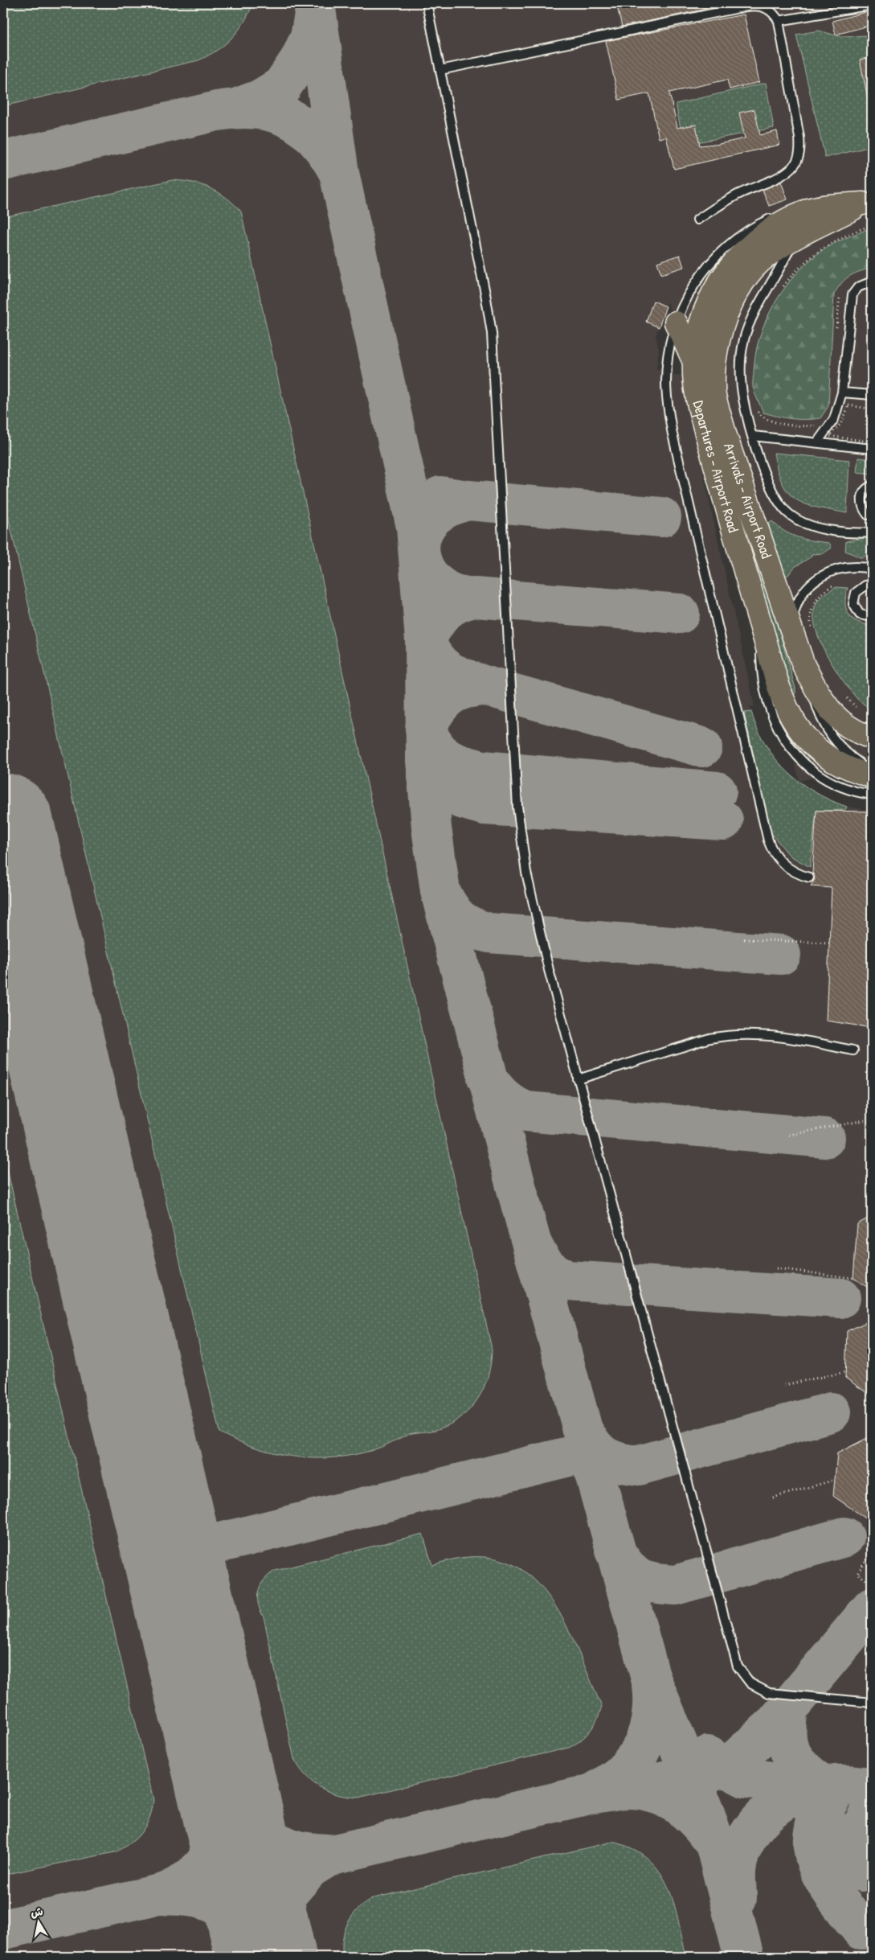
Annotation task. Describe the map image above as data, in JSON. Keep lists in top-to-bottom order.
{
  "streets": {
    "main road": ["Departures - Airport Road", "Arrivals - Airport Road"]
  },
  "crossings": [
    ["Departures - Airport Road", "Arrivals - Airport Road"]
  ],
  "north": "top"
}
